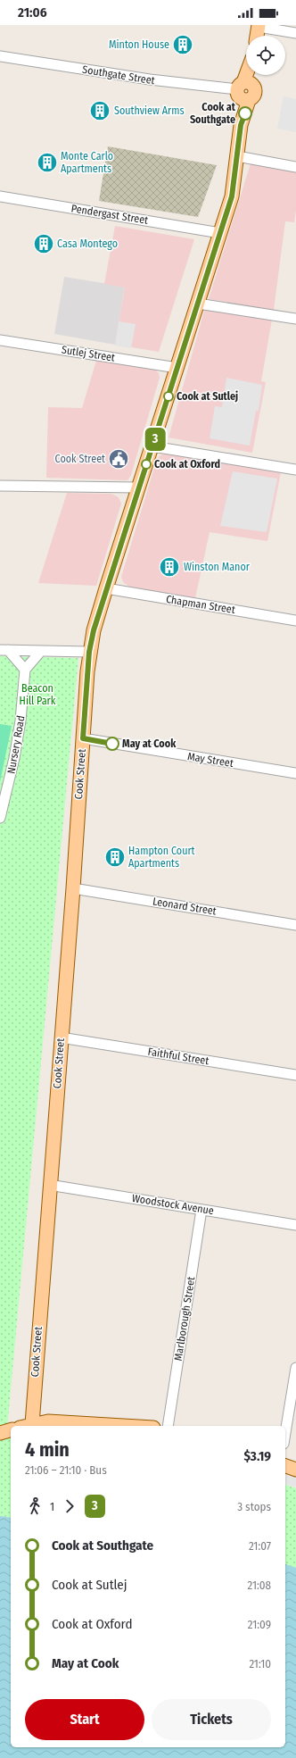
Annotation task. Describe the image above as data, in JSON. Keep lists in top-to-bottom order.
{
  "streets": {
    "main road": ["Cook Street"],
    "street": [
      "Southgate Street",
      "Pendergast Street",
      "Sutlej Street",
      "Chapman Street",
      "Nursery Road",
      "May Street",
      "Leonard Street",
      "Faithful Street",
      "Woodstock Avenue",
      "Marlborough Street"
    ]
  },
  "crossings": [
    ["Southgate Street", "Cook Street"],
    ["Pendergast Street", "Cook Street"],
    ["Sutlej Street", "Cook Street"],
    ["Chapman Street", "Cook Street"],
    ["May Street", "Cook Street"],
    ["Cook Street", "Leonard Street"],
    ["Cook Street", "Faithful Street"],
    ["Cook Street", "Woodstock Avenue"],
    ["Woodstock Avenue", "Marlborough Street"]
  ],
  "parks": ["Beacon Hill Park"],
  "places": {
    "building": [
      "Minton House",
      "Southview Arms",
      "Monte Carlo Apartments",
      "Casa Montego",
      "Winston Manor",
      "Hampton Court Apartments"
    ],
    "other": [
      "Cook at Southgate",
      "Cook at Sutlej",
      "Cook at Oxford",
      "May at Cook"
    ],
    "public building": ["Cook Street"]
  },
  "lines": ["bus line 3"],
  "page": {
    "status": "21:06",
    "on_map": "3",
    "heading": ["4 min", "21:06 – 21:10 · Bus", "$3.19"],
    "legs": ["1", "3", "3 stops"],
    "list": [
      {
        "name": "Cook at Southgate",
        "value": "21:07"
      },
      {
        "name": "Cook at Sutlej",
        "value": "21:08"
      },
      {
        "name": "Cook at Oxford",
        "value": "21:09"
      },
      {
        "name": "May at Cook",
        "value": "21:10"
      }
    ],
    "buttons": ["Start", "Tickets"]
  }
}
